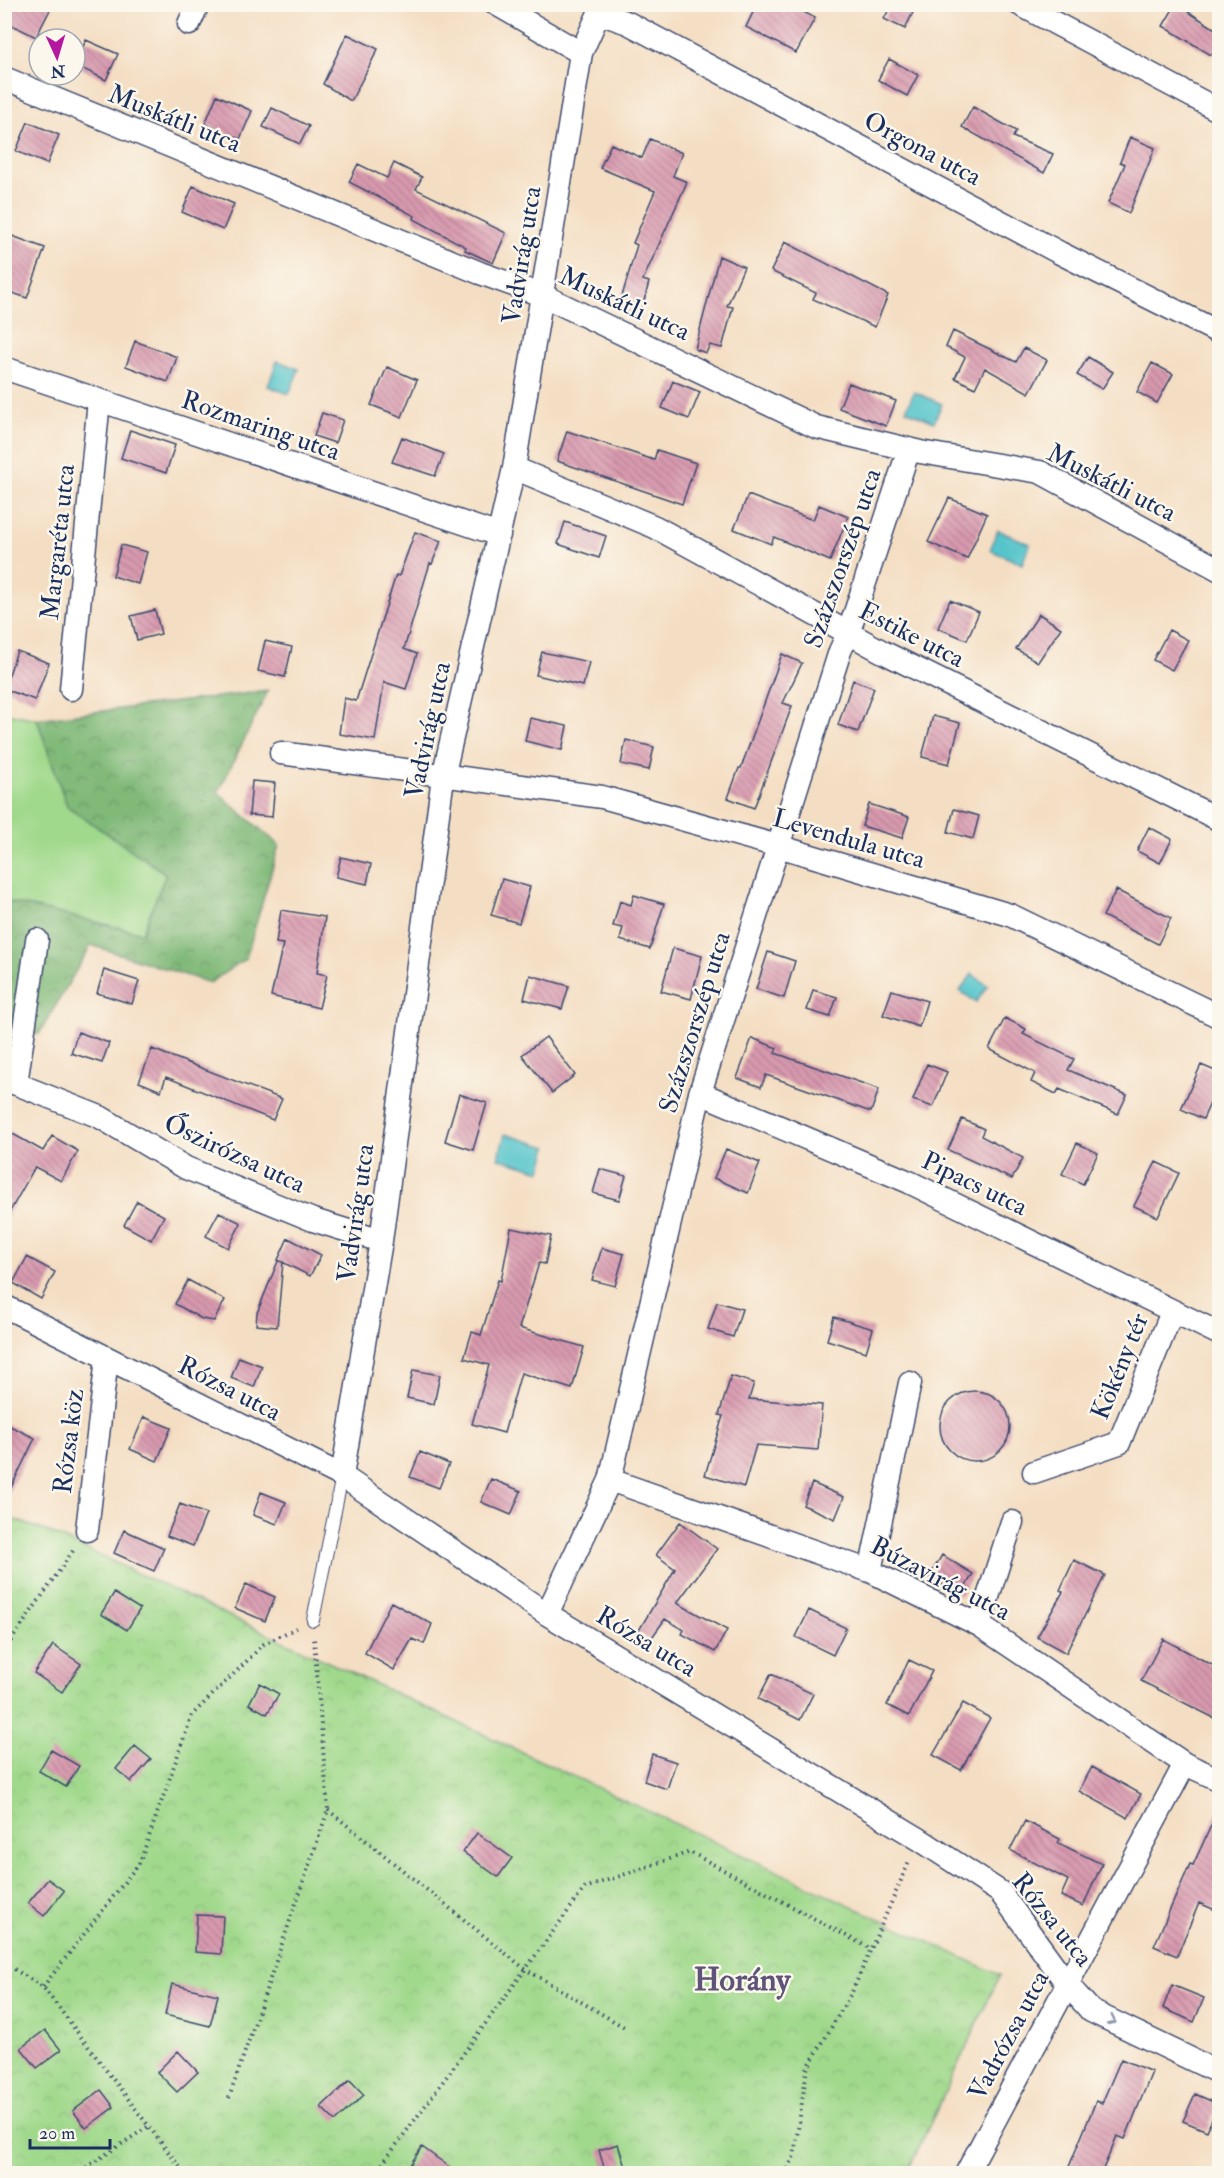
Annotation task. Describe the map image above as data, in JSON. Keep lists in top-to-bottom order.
{
  "streets": {
    "street": [
      "Muskátli utca",
      "Orgona utca",
      "Vadvirág utca",
      "Rozmaring utca",
      "Margaréta utca",
      "Százszorszép utca",
      "Estike utca",
      "Levendula utca",
      "Őszirózsa utca",
      "Pipacs utca",
      "Kökény tér",
      "Rózsa utca",
      "Rózsa köz",
      "Búzavirág utca",
      "Vadrózsa utca"
    ]
  },
  "crossings": [
    ["Muskátli utca", "Vadvirág utca"],
    ["Muskátli utca", "Százszorszép utca"],
    ["Orgona utca", "Vadvirág utca"],
    ["Vadvirág utca", "Rozmaring utca"],
    ["Vadvirág utca", "Estike utca"],
    ["Vadvirág utca", "Levendula utca"],
    ["Vadvirág utca", "Őszirózsa utca"],
    ["Vadvirág utca", "Rózsa utca"],
    ["Rozmaring utca", "Margaréta utca"],
    ["Százszorszép utca", "Estike utca"],
    ["Százszorszép utca", "Levendula utca"],
    ["Százszorszép utca", "Pipacs utca"],
    ["Százszorszép utca", "Rózsa utca"],
    ["Százszorszép utca", "Búzavirág utca"],
    ["Pipacs utca", "Kökény tér"],
    ["Rózsa utca", "Rózsa köz"],
    ["Rózsa utca", "Vadrózsa utca"],
    ["Búzavirág utca", "Vadrózsa utca"]
  ],
  "districts": ["Horány"],
  "scale_bar": "20 m",
  "north": "bottom"
}
